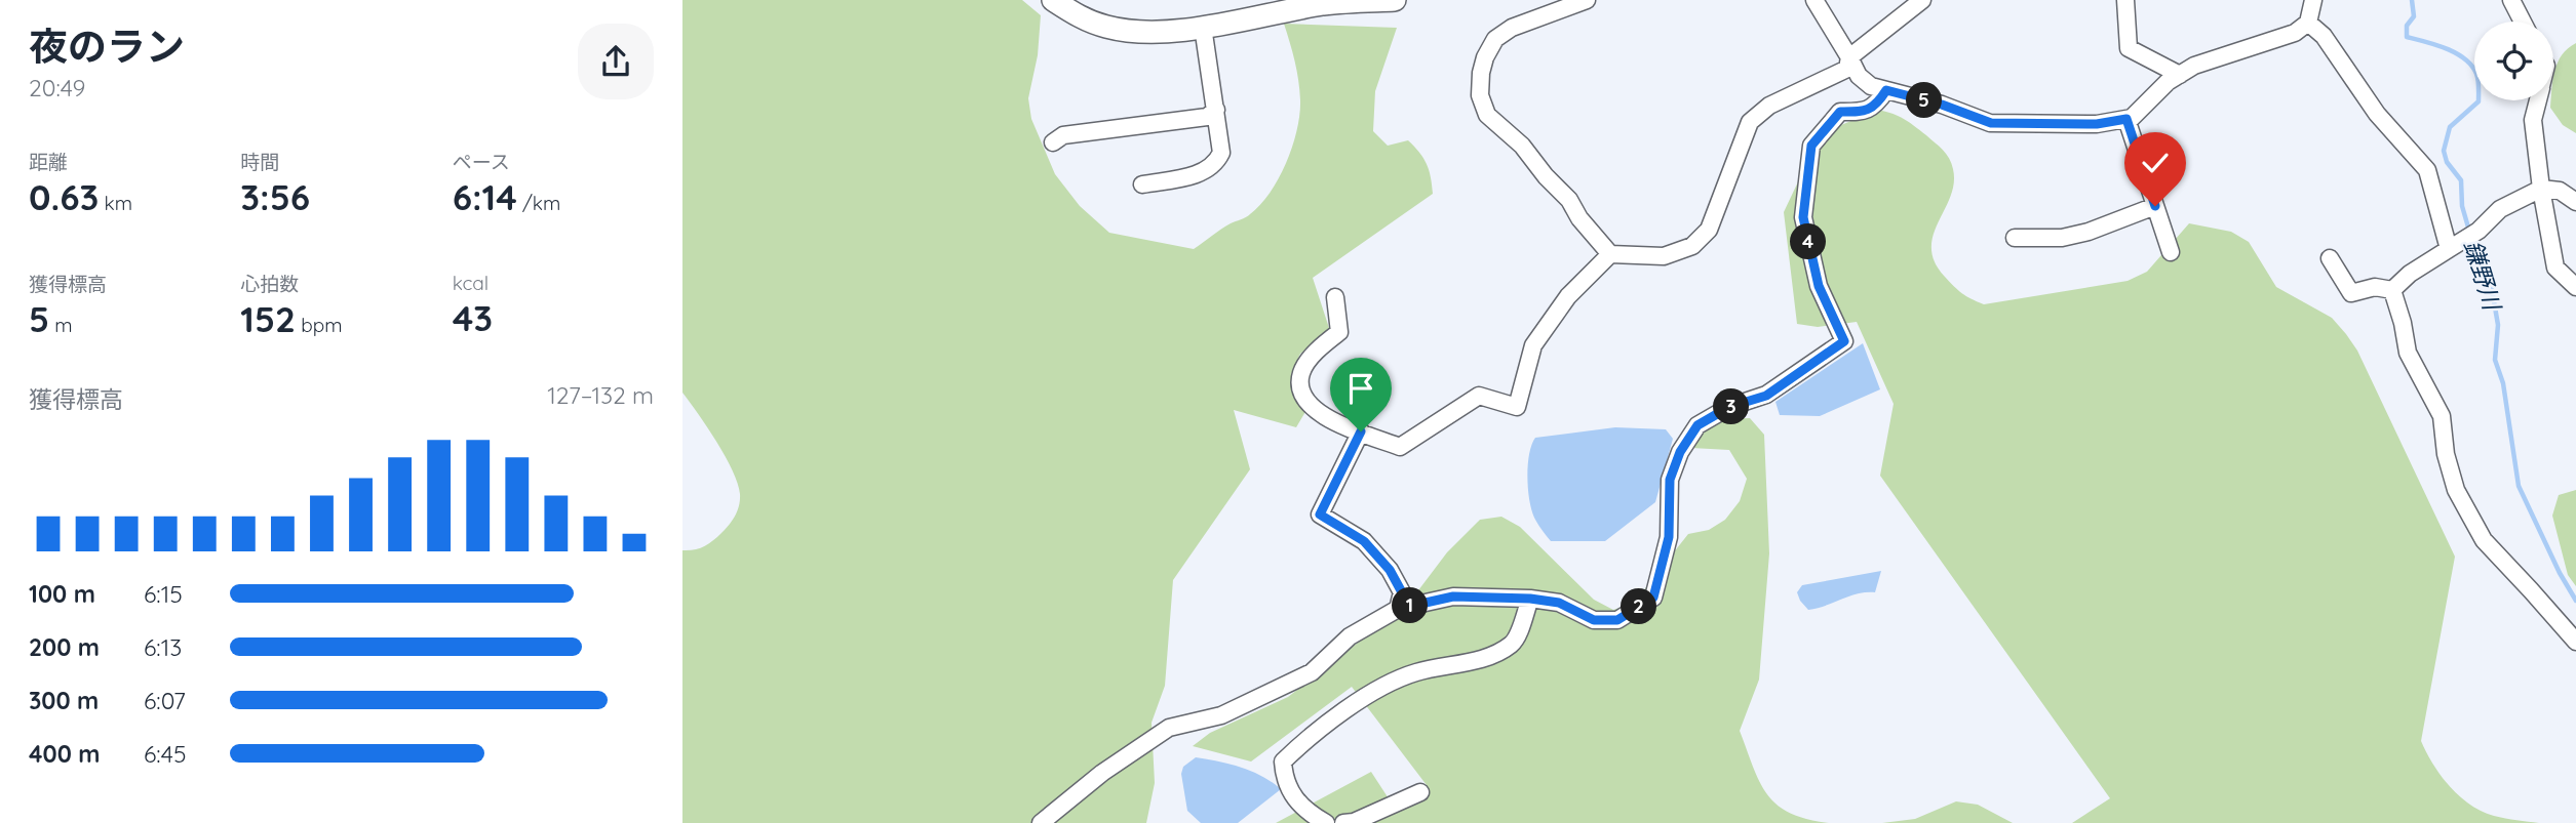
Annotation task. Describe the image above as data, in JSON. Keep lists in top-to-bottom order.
{
  "water": ["鎌野川"],
  "page": {
    "heading": ["夜のラン", "20:49"],
    "pins": [
      "5",
      "4",
      "3",
      "1",
      "2"
    ],
    "stats": [
      ["距離", "0.63 km"],
      ["時間", "3:56"],
      ["ペース", "6:14 /km"],
      ["獲得標高", "5 m"],
      ["心拍数", "152 bpm"],
      ["kcal", "43"]
    ],
    "chart": ["獲得標高", "127–132 m"],
    "list": [
      {
        "name": "100 m",
        "note": "6:15"
      },
      {
        "name": "200 m",
        "note": "6:13"
      },
      {
        "name": "300 m",
        "note": "6:07"
      },
      {
        "name": "400 m",
        "note": "6:45"
      }
    ]
  }
}
